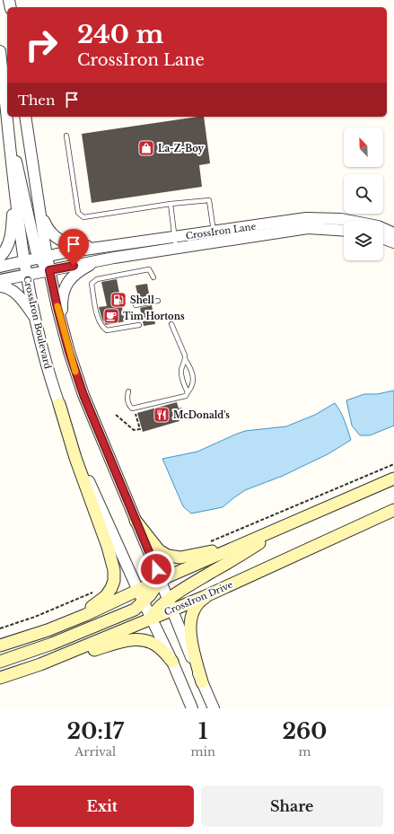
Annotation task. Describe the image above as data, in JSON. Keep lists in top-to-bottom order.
{
  "streets": {
    "main road": ["CrossIron Drive"],
    "street": ["CrossIron Lane", "CrossIron Boulevard"]
  },
  "crossings": [
    ["CrossIron Lane", "CrossIron Boulevard"]
  ],
  "places": {
    "shop": ["La-Z-Boy"],
    "fuel station": ["Shell"],
    "cafe": ["Tim Hortons"],
    "restaurant": ["McDonald's"]
  },
  "north": "top left",
  "page": {
    "turn": ["240 m", "CrossIron Lane"],
    "then": "Then",
    "eta": [
      "20:17",
      "Arrival",
      "1",
      "min",
      "260",
      "m"
    ],
    "buttons": ["Exit", "Share"]
  }
}
